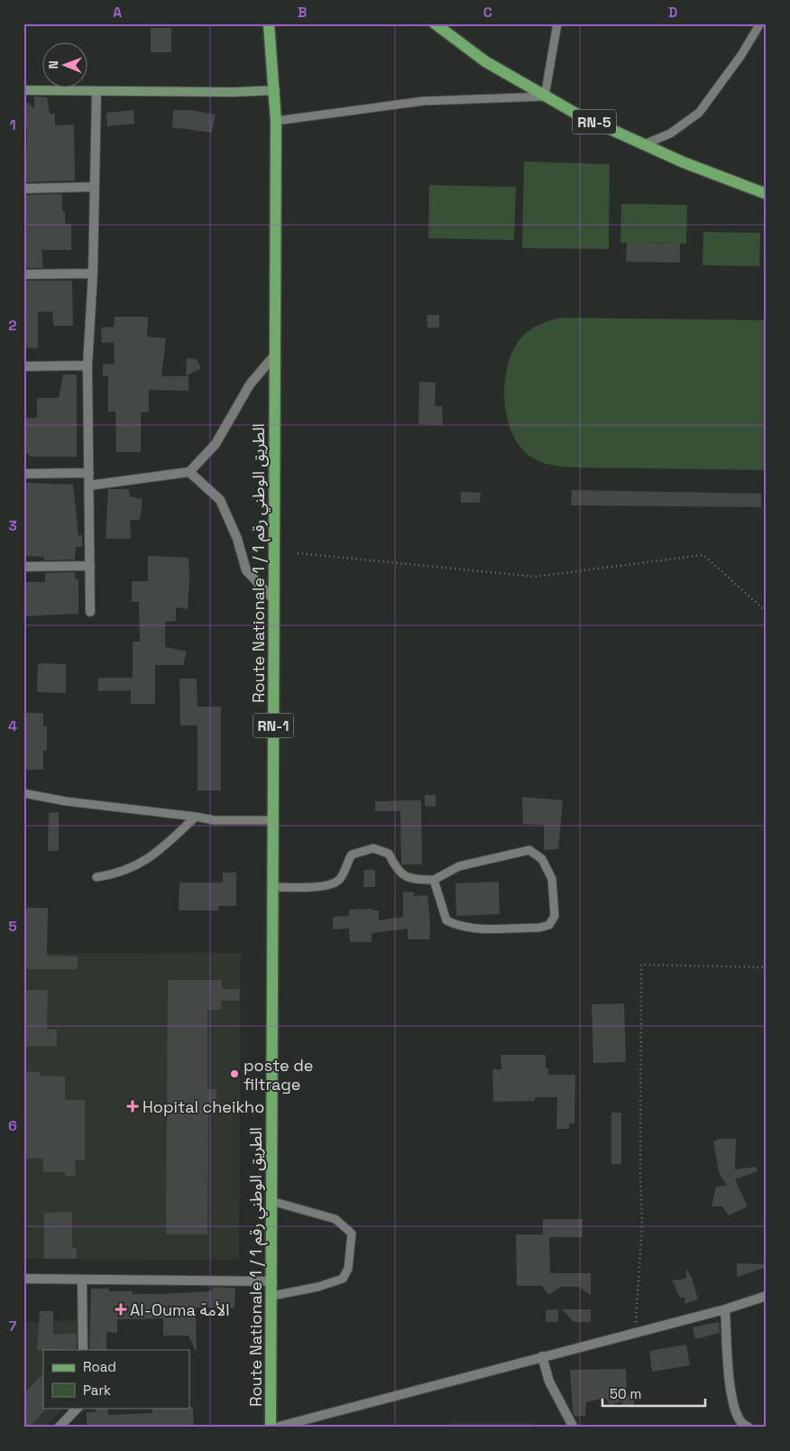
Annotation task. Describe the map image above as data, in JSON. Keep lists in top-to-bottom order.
{
  "streets": {
    "main road": ["RN-5", "Route Nationale 1 / الطريق الوطني رقم 1", "RN-1"]
  },
  "places": {
    "other": ["poste de filtrage"],
    "health": ["Hopital cheikho", "Al-Ouma الأمة"]
  },
  "legend": ["Road", "Park"],
  "scale_bar": "50 m",
  "north": "left",
  "grid": {
    "columns": [
      "A",
      "B",
      "C",
      "D"
    ],
    "rows": [
      "1",
      "2",
      "3",
      "4",
      "5",
      "6",
      "7"
    ]
  }
}
